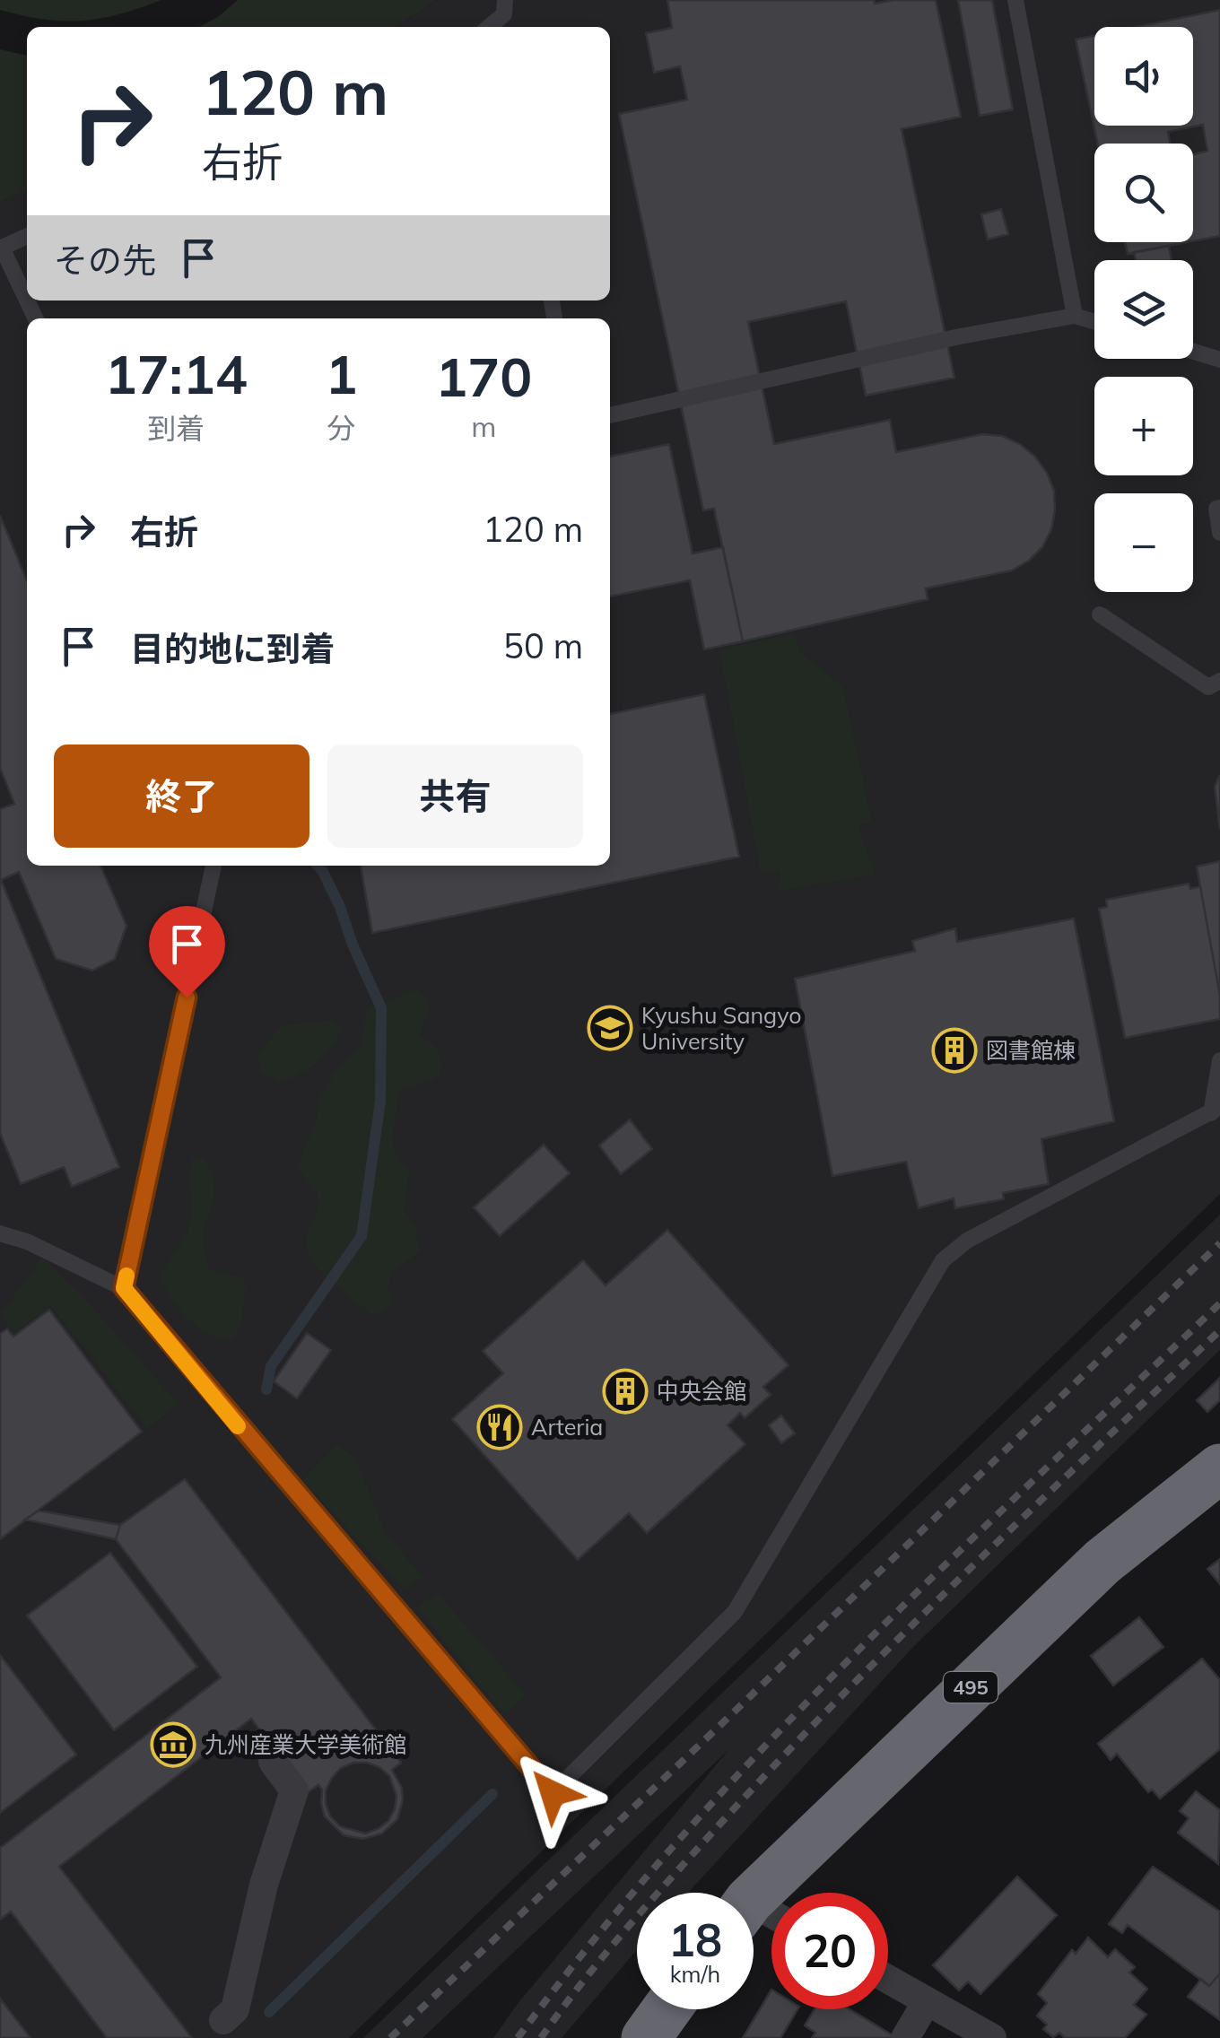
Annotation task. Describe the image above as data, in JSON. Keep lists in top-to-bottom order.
{
  "streets": {
    "highway": ["495"]
  },
  "places": {
    "school or university": ["Kyushu Sangyo University"],
    "building": ["図書館棟", "中央会館"],
    "restaurant": ["Arteria"],
    "museum": ["九州産業大学美術館"]
  },
  "page": {
    "map_buttons": ["+", "−"],
    "turn": ["120 m", "右折"],
    "then": "その先",
    "eta": [
      "17:14",
      "到着",
      "1",
      "分",
      "170",
      "m"
    ],
    "list": [
      {
        "name": "右折",
        "value": "120 m"
      },
      {
        "name": "目的地に到着",
        "value": "50 m"
      }
    ],
    "buttons": ["終了", "共有"],
    "speed": "18 km/h",
    "limit": "20"
  }
}
